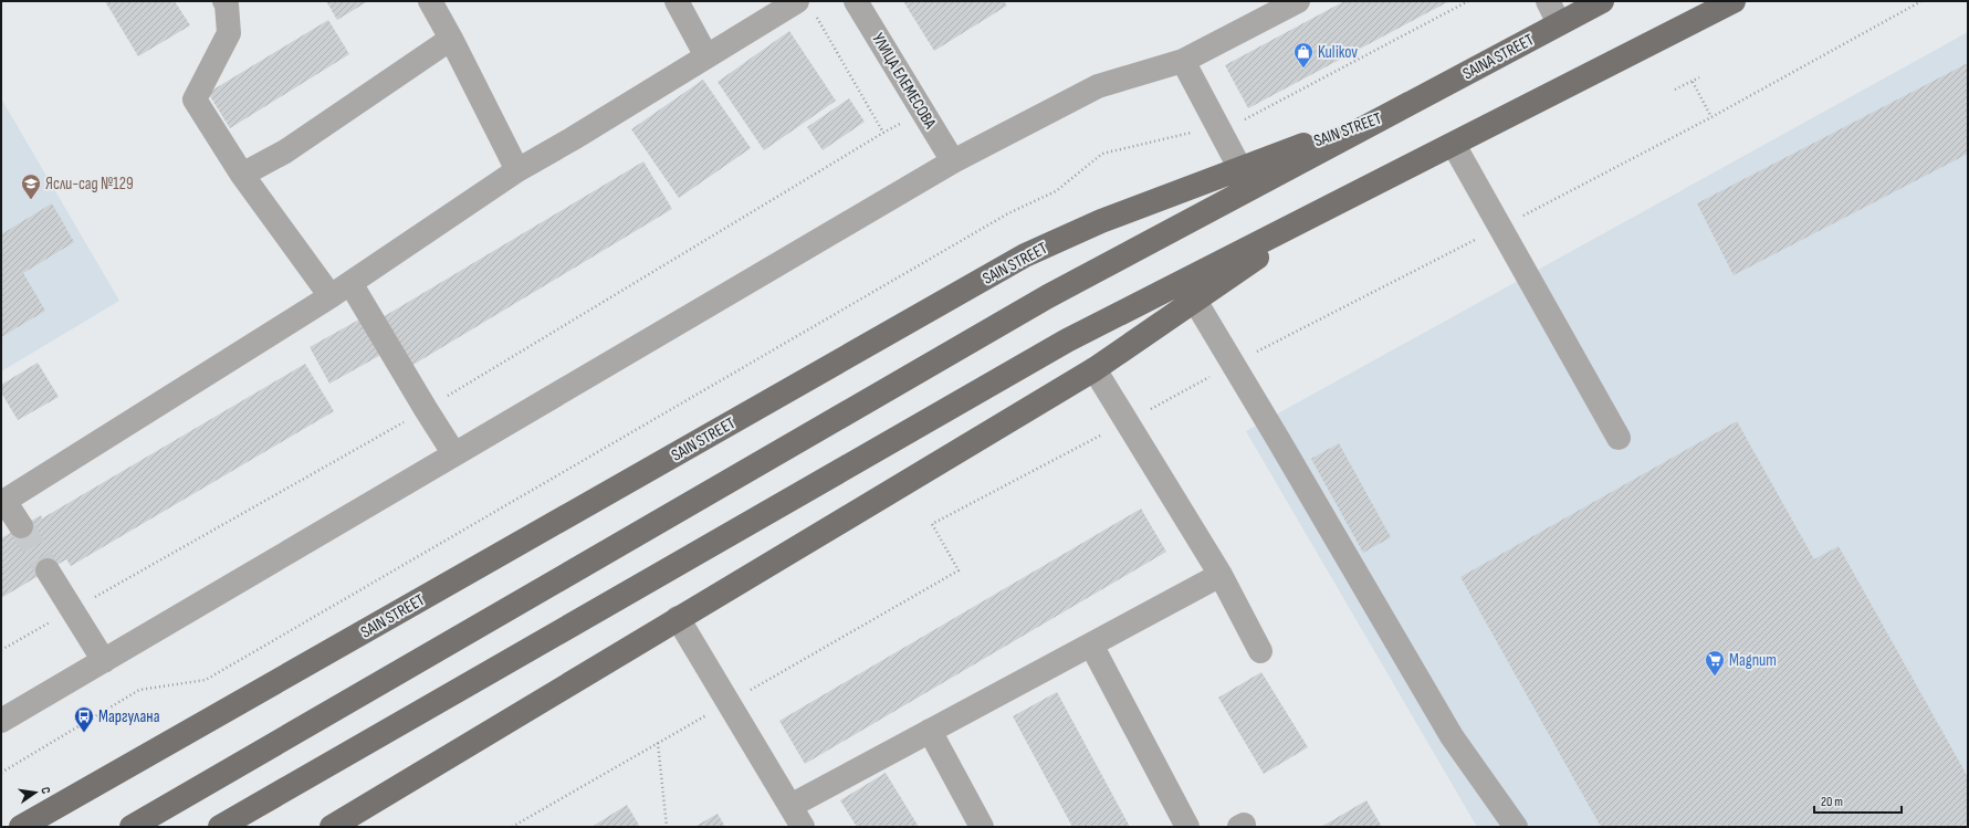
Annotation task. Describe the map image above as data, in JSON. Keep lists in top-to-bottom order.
{
  "streets": {
    "main road": ["SAINA STREET", "SAIN STREET"],
    "street": ["УЛИЦА ЕЛЕМЕСОВА"]
  },
  "crossings": [
    ["SAINA STREET", "SAIN STREET"]
  ],
  "places": {
    "shop": ["Kulikov"],
    "school or university": ["Ясли-сад №129"],
    "supermarket": ["Magnum"],
    "bus stop": ["Маргулана"]
  },
  "scale_bar": "20 m",
  "north": "right"
}
